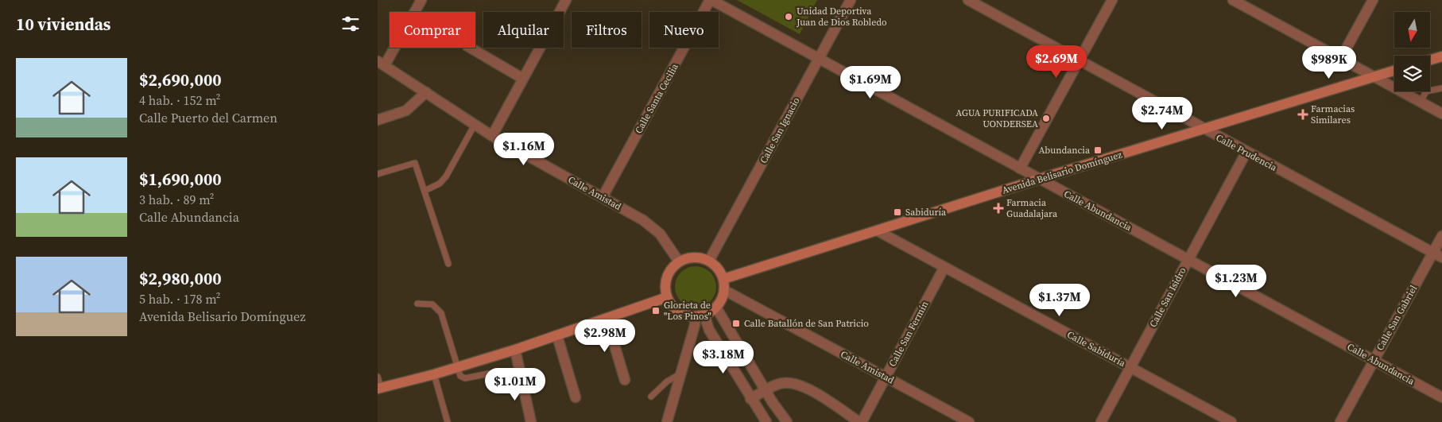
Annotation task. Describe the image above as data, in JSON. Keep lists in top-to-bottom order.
{
  "streets": {
    "main road": ["Avenida Belisario Domínguez"],
    "street": [
      "Calle Santa Cecilia",
      "Calle San Ignacio",
      "Calle Prudencia",
      "Calle Amistad",
      "Calle Abundancia",
      "Calle San Isidro",
      "Calle San Gabriel",
      "Calle San Fermín",
      "Calle Sabiduría"
    ]
  },
  "crossings": [
    ["Calle Santa Cecilia", "Calle Amistad"],
    ["Calle Santa Cecilia", "Calle Abundancia"],
    ["Calle San Ignacio", "Avenida Belisario Domínguez"],
    ["Calle San Ignacio", "Calle Amistad"],
    ["Calle San Ignacio", "Calle Abundancia"],
    ["Calle Prudencia", "Avenida Belisario Domínguez"],
    ["Calle Prudencia", "Calle San Isidro"],
    ["Calle Prudencia", "Calle San Gabriel"],
    ["Avenida Belisario Domínguez", "Calle Amistad"],
    ["Avenida Belisario Domínguez", "Calle Abundancia"],
    ["Avenida Belisario Domínguez", "Calle Sabiduría"],
    ["Calle Amistad", "Calle San Fermín"],
    ["Calle Abundancia", "Calle San Isidro"],
    ["Calle Abundancia", "Calle San Gabriel"],
    ["Calle San Isidro", "Calle Sabiduría"],
    ["Calle San Fermín", "Calle Sabiduría"]
  ],
  "places": {
    "other": ["Unidad Deportiva Juan de Dios Robledo", "AGUA PURIFICADA UONDERSEA"],
    "health": ["Farmacias Similares", "Farmacia Guadalajara"],
    "transit": [
      "Abundancia",
      "Sabiduría",
      "Glorieta de \"Los Pinos\"",
      "Calle Batallón de San Patricio"
    ]
  },
  "north": "bottom",
  "page": {
    "heading": "10 viviendas",
    "chip": [
      "Comprar",
      "Alquilar",
      "Filtros",
      "Nuevo"
    ],
    "price": [
      "$2.69M",
      "$989K",
      "$1.69M",
      "$2.74M",
      "$1.16M",
      "$1.23M",
      "$1.37M",
      "$2.98M",
      "$3.18M",
      "$1.01M"
    ],
    "list": [
      {
        "name": "$2,690,000",
        "note": "4 hab. · 152 m² · Calle Puerto del Carmen"
      },
      {
        "name": "$1,690,000",
        "note": "3 hab. · 89 m² · Calle Abundancia"
      },
      {
        "name": "$2,980,000",
        "note": "5 hab. · 178 m² · Avenida Belisario Domínguez"
      }
    ]
  }
}
